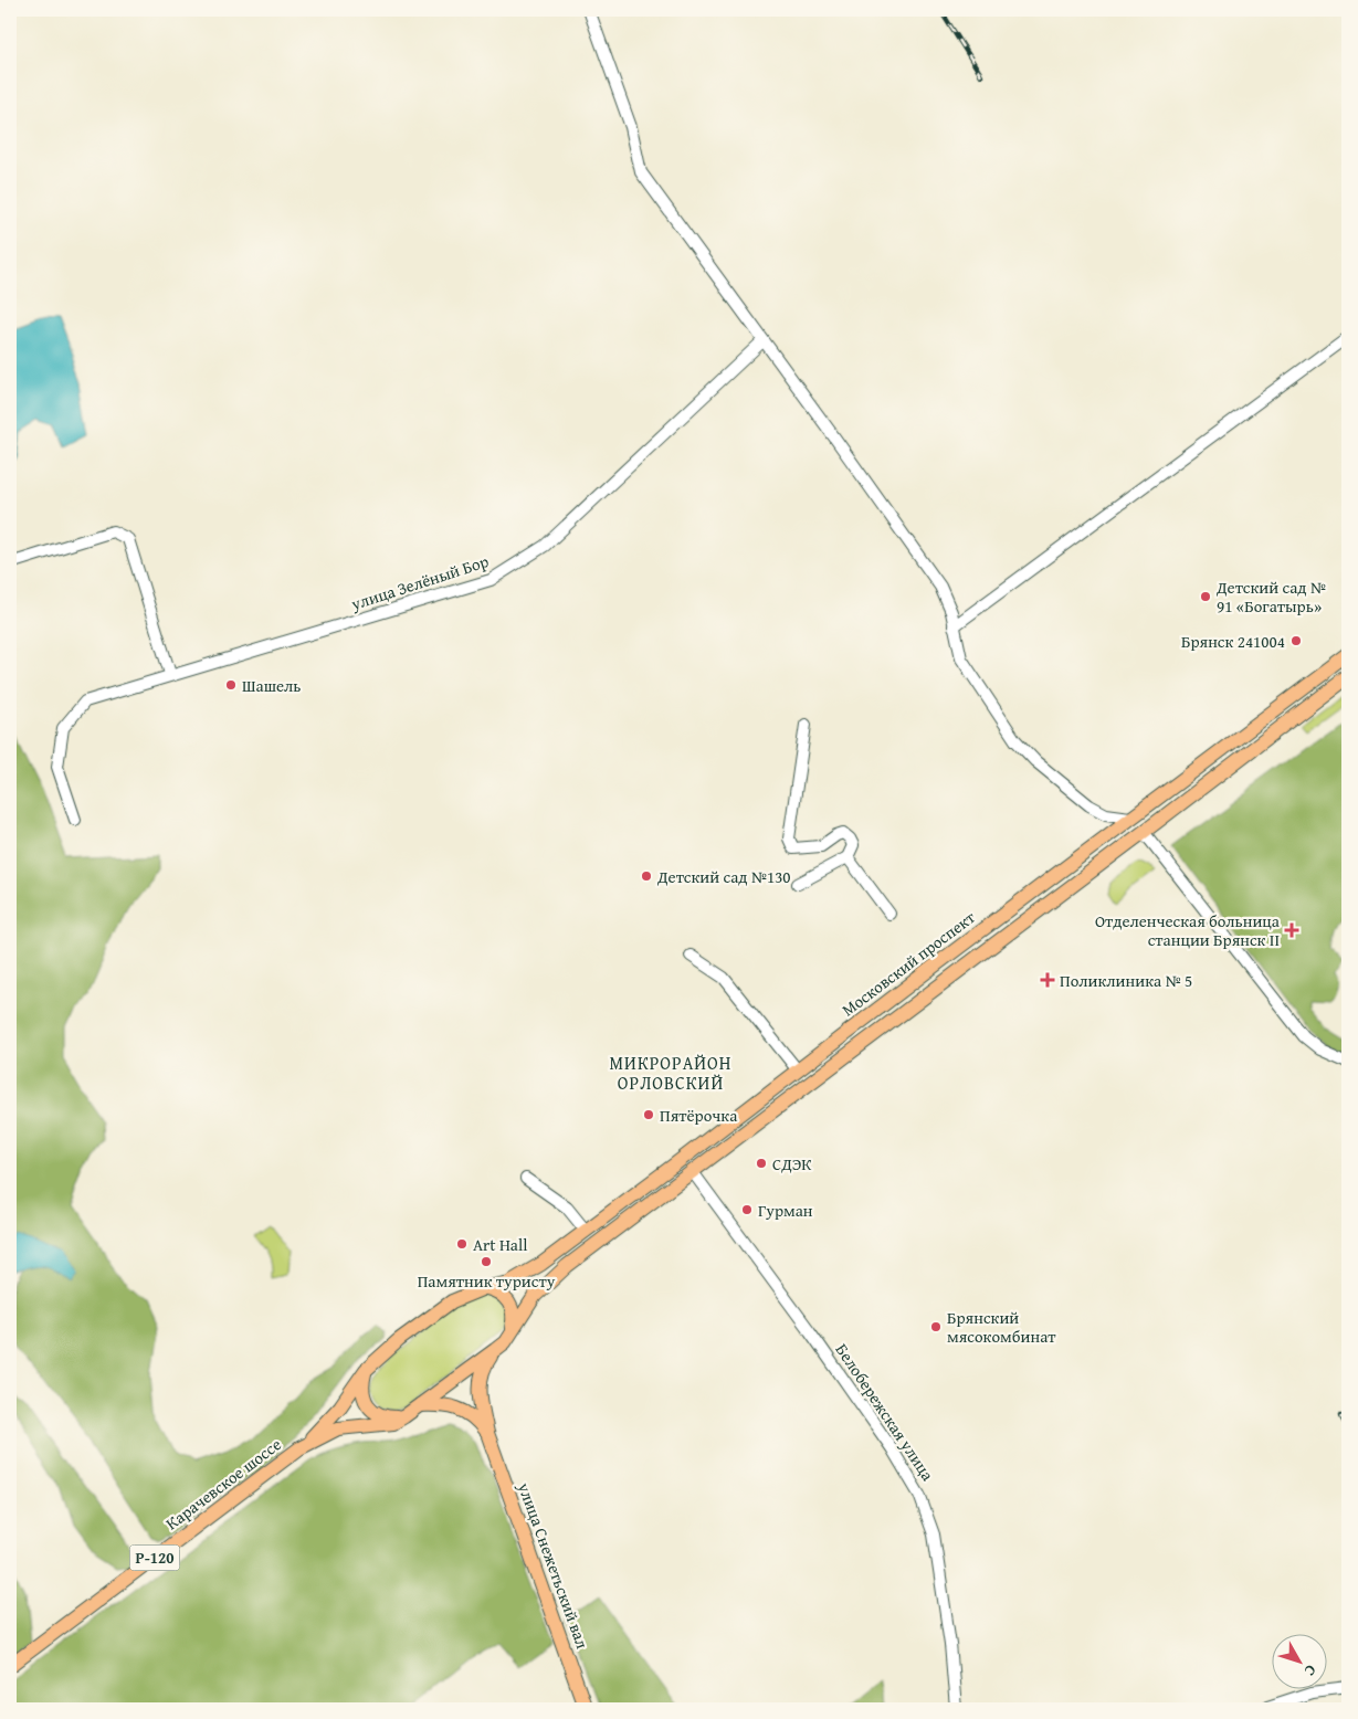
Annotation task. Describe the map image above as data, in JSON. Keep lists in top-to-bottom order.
{
  "streets": {
    "main road": [
      "Московский проспект",
      "Карачевское шоссе",
      "Р-120",
      "улица Снежетьский вал"
    ],
    "street": ["улица Зелёный Бор", "Белобережская улица"]
  },
  "crossings": [
    ["Московский проспект", "Карачевское шоссе"]
  ],
  "districts": ["МИКРОРАЙОН ОРЛОВСКИЙ"],
  "places": {
    "other": [
      "Детский сад № 91 «Богатырь»",
      "Брянск 241004",
      "Шашель",
      "Детский сад №130",
      "Пятёрочка",
      "СДЭК",
      "Гурман",
      "Art Hall",
      "Памятник туристу",
      "Брянский мясокомбинат"
    ],
    "health": ["Отделенческая больница станции Брянск II", "Поликлиника № 5"]
  },
  "north": "bottom right"
}
